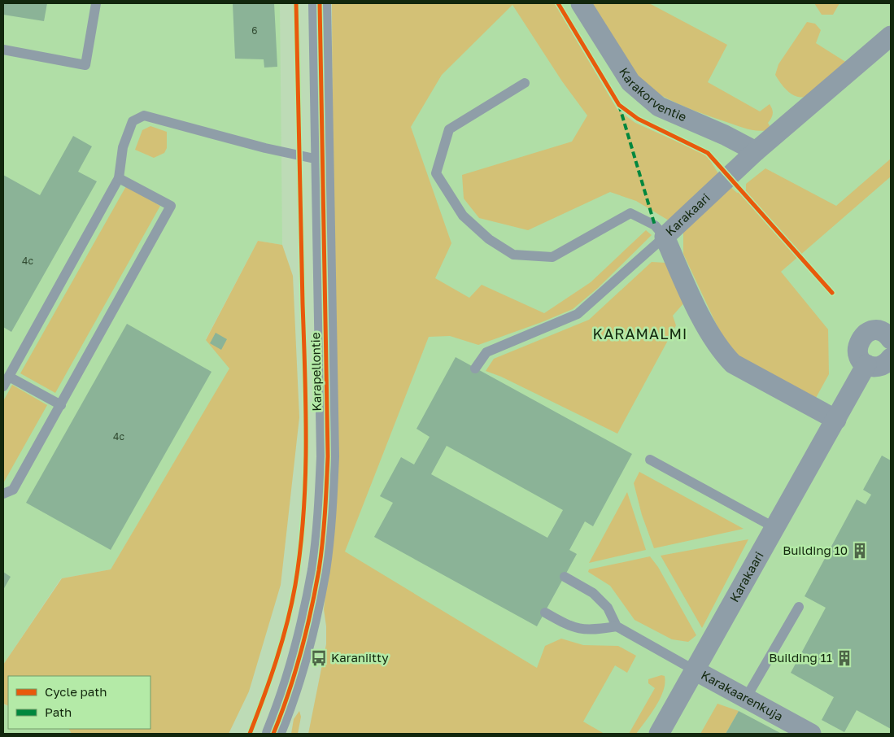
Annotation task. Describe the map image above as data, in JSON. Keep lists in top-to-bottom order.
{
  "streets": {
    "street": [
      "Karakorventie",
      "Karakaari",
      "Karapellontie",
      "Karakaarenkuja"
    ]
  },
  "crossings": [
    ["Karakorventie", "Karakaari"],
    ["Karakaari", "Karakaarenkuja"]
  ],
  "districts": ["KARAMALMI"],
  "places": {
    "building": ["Building 10", "Building 11"],
    "bus stop": ["Karaniitty"]
  },
  "house_numbers": ["6", "4c", "4c"],
  "legend": ["Cycle path", "Path"]
}
